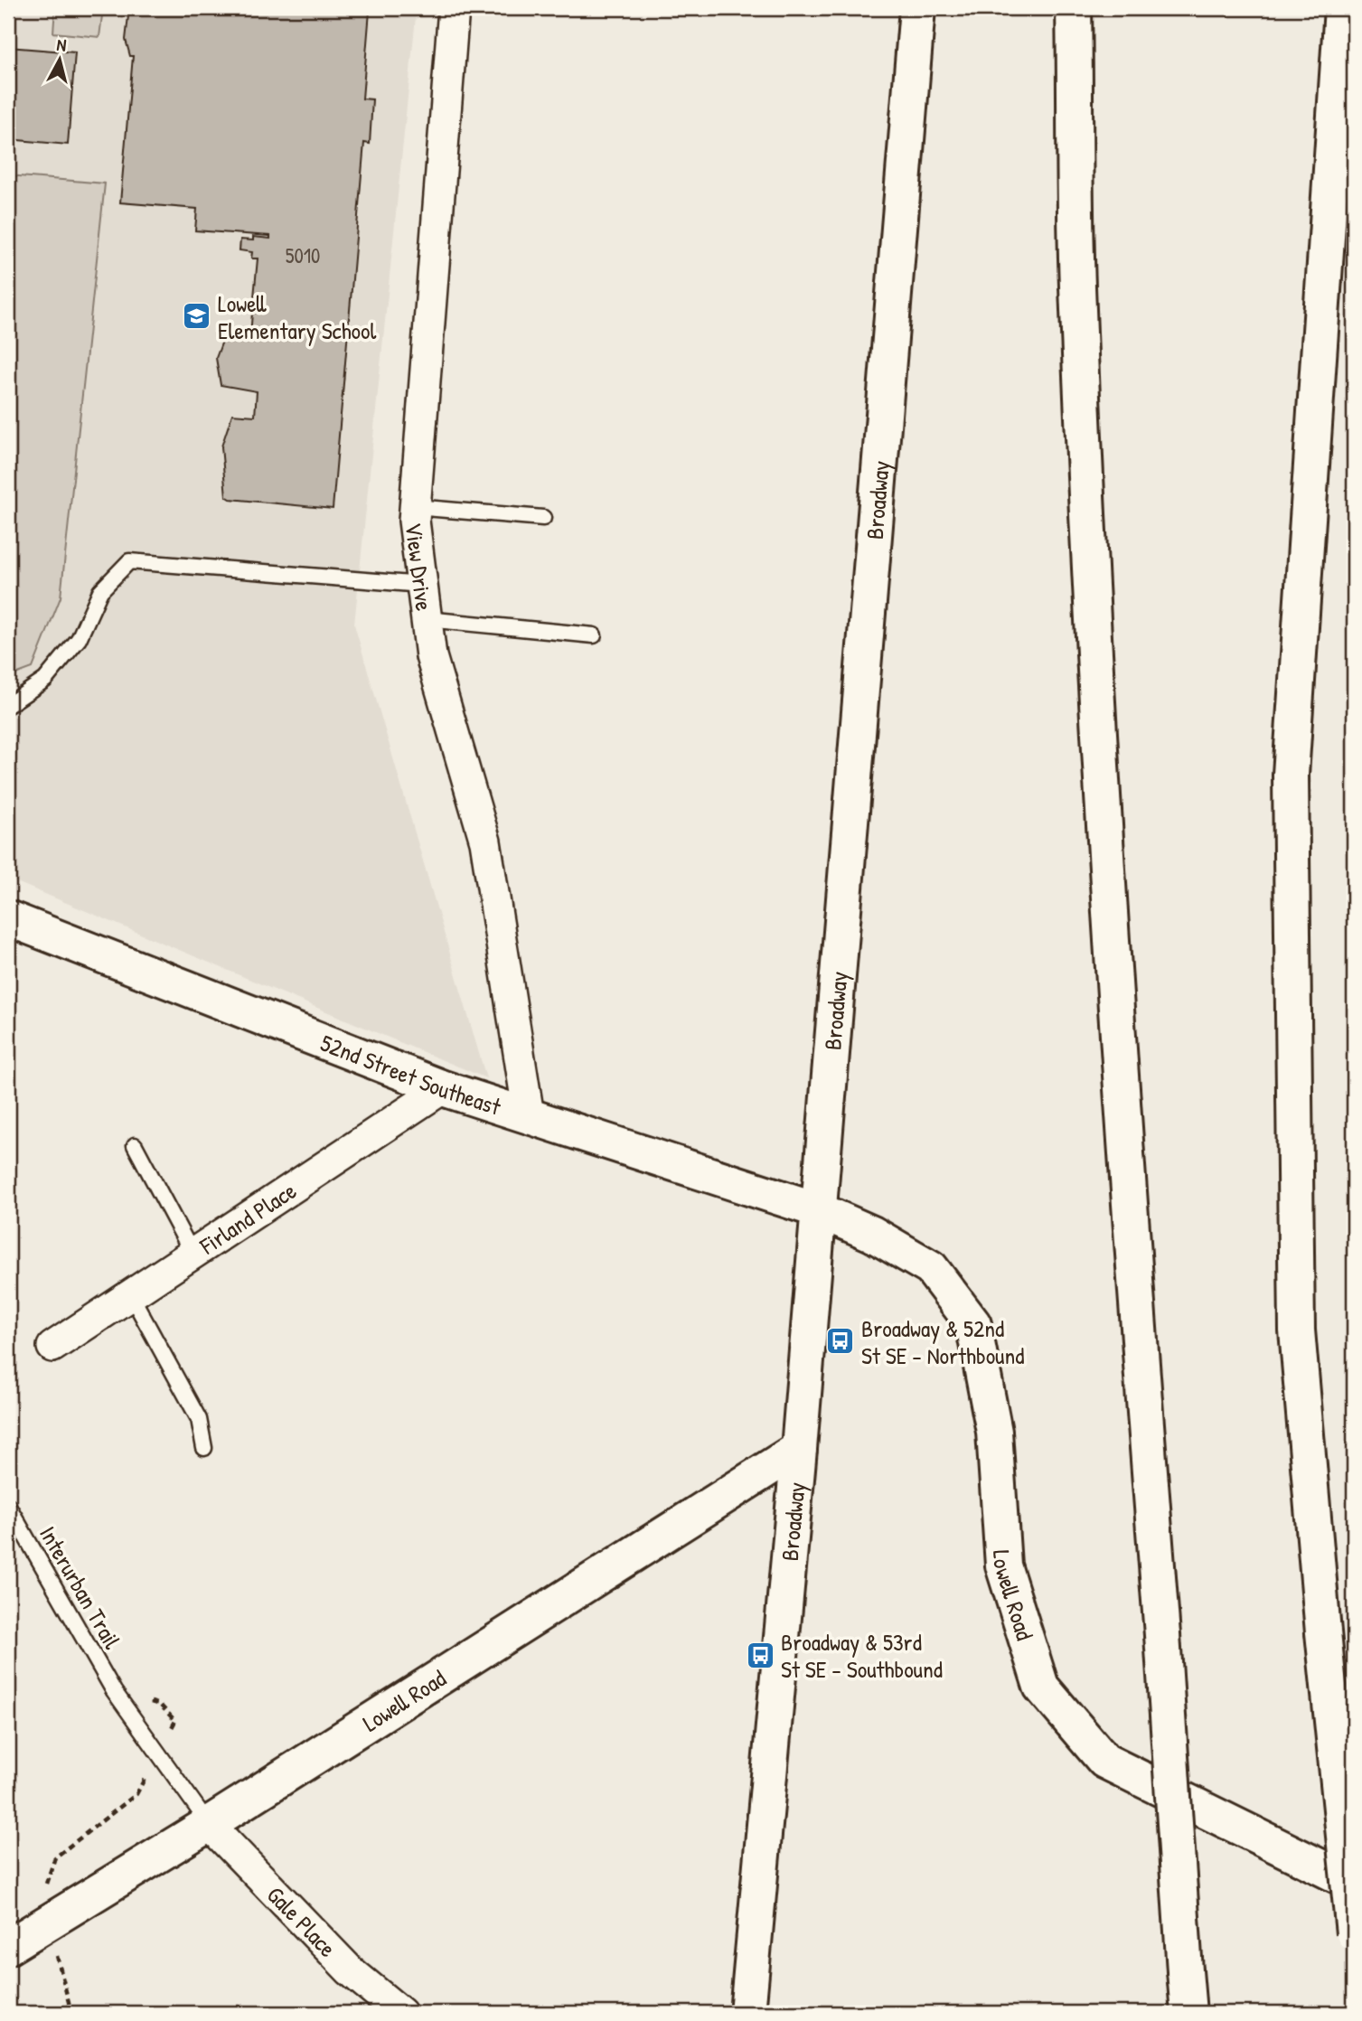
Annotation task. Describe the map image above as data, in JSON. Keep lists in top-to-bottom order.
{
  "streets": {
    "main road": ["Broadway", "52nd Street Southeast", "Lowell Road"],
    "street": ["View Drive", "Firland Place", "Gale Place"],
    "lane": ["Interurban Trail"]
  },
  "crossings": [
    ["Broadway", "52nd Street Southeast"],
    ["Broadway", "Lowell Road"],
    ["View Drive", "52nd Street Southeast"],
    ["52nd Street Southeast", "Firland Place"],
    ["52nd Street Southeast", "Lowell Road"],
    ["Interurban Trail", "Lowell Road"],
    ["Interurban Trail", "Gale Place"],
    ["Lowell Road", "Gale Place"]
  ],
  "places": {
    "school or university": ["Lowell Elementary School"],
    "bus stop": ["Broadway & 52nd St SE - Northbound", "Broadway & 53rd St SE - Southbound"]
  },
  "house_numbers": ["5010"],
  "north": "top"
}
